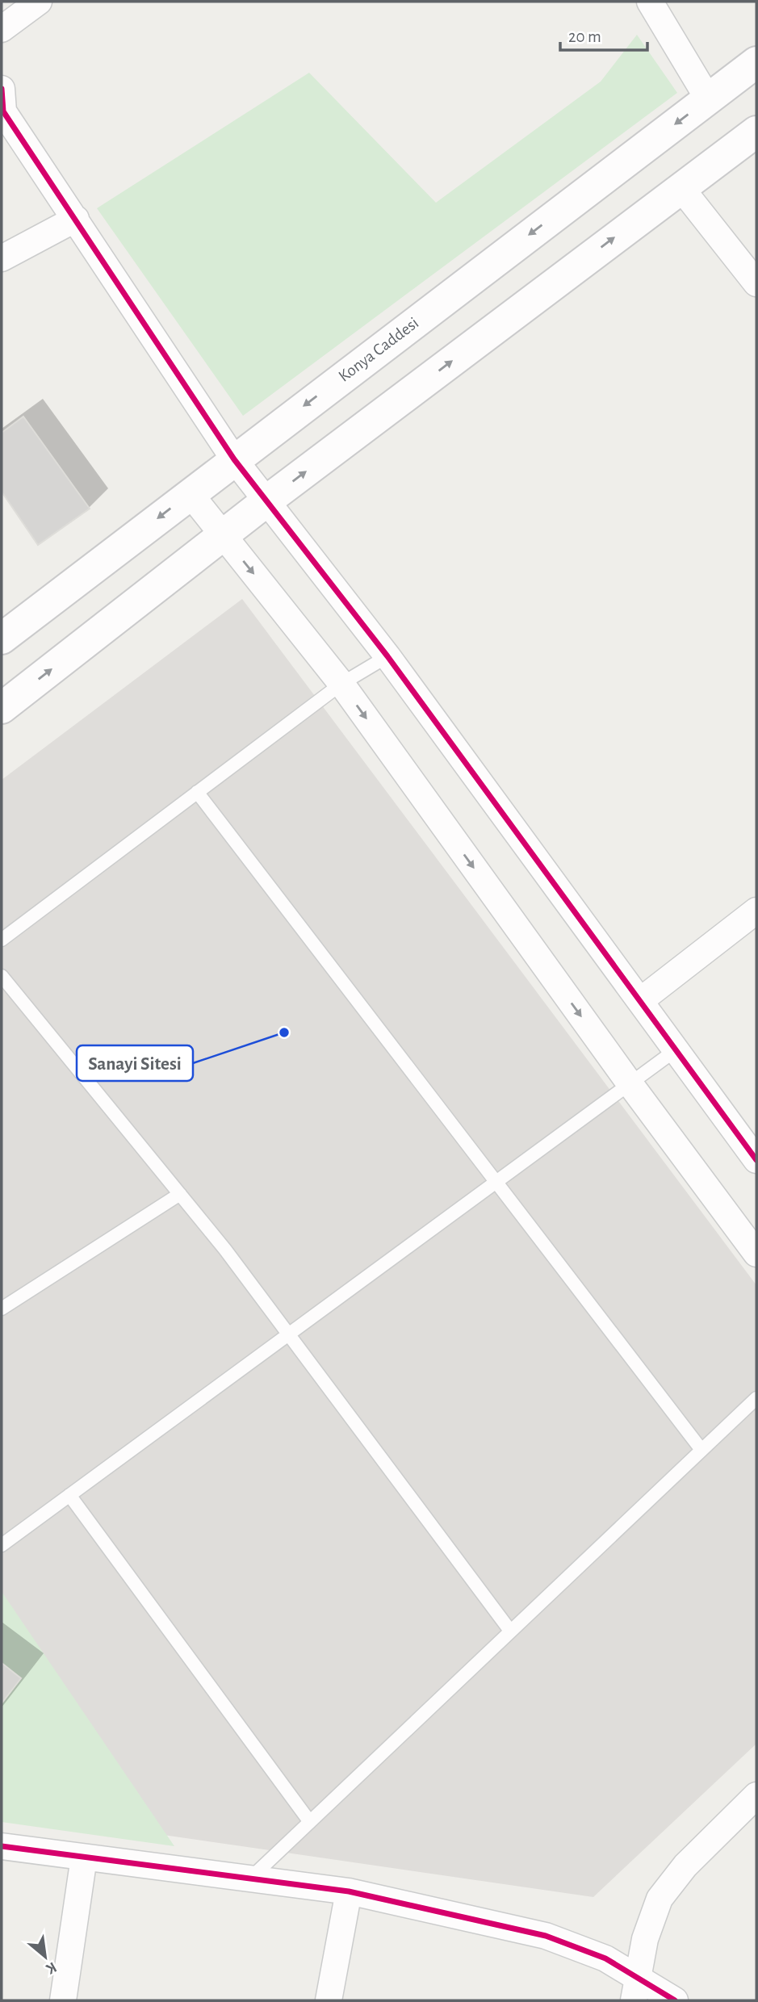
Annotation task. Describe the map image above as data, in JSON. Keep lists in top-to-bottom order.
{
  "streets": {
    "main road": ["Konya Caddesi"]
  },
  "places": ["Sanayi Sitesi"],
  "scale_bar": "20 m",
  "north": "bottom right"
}
